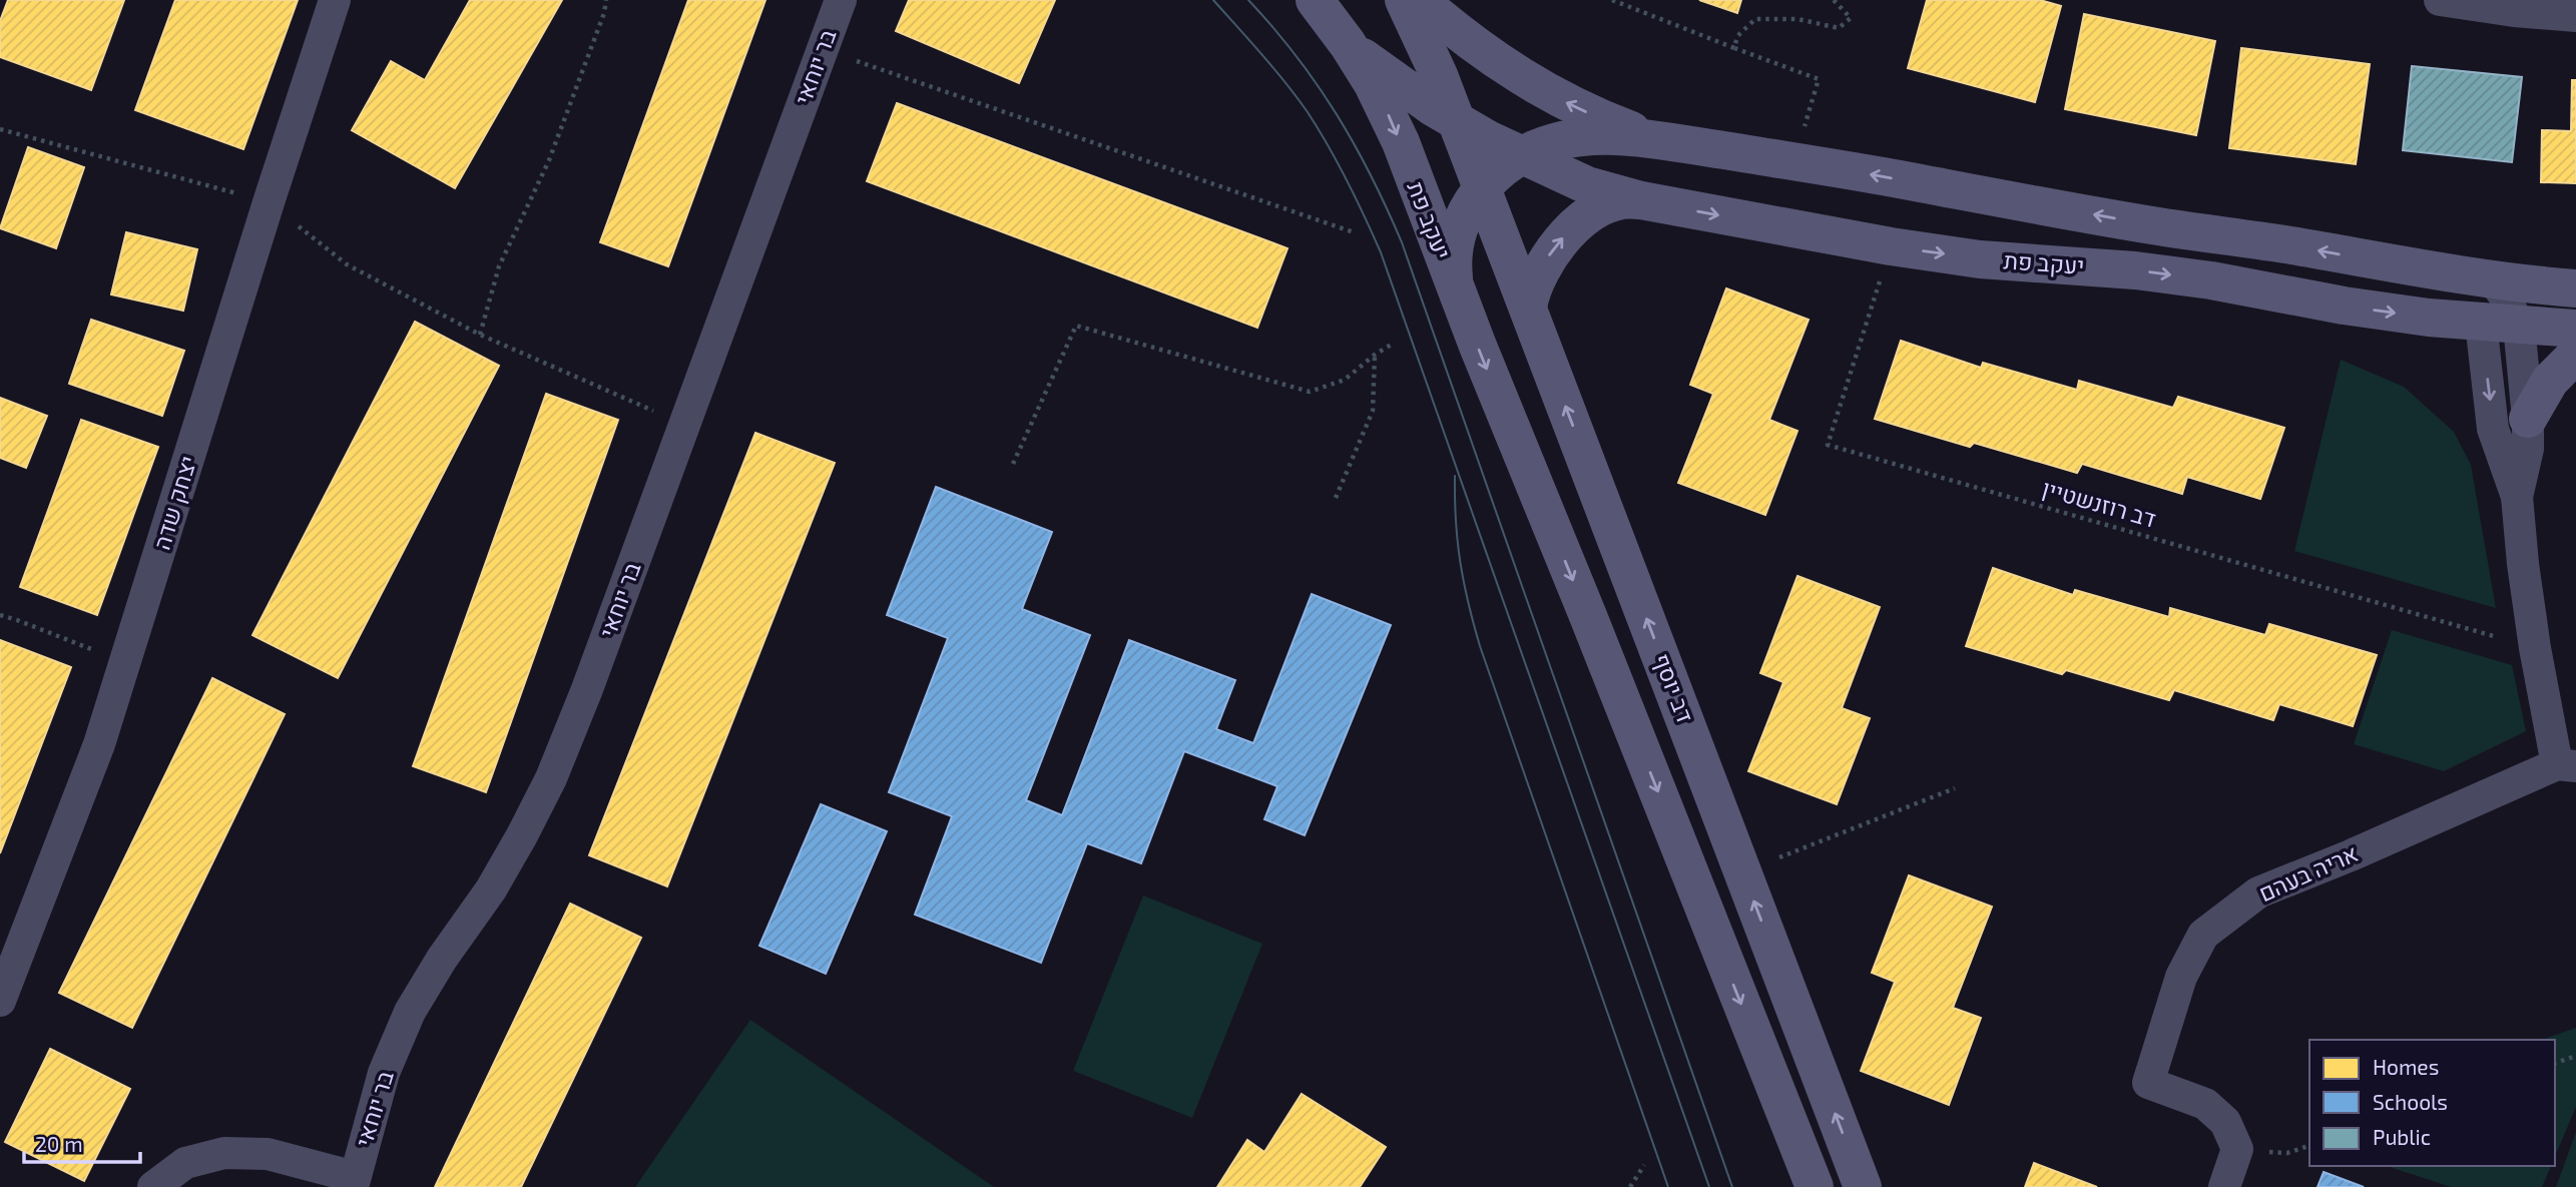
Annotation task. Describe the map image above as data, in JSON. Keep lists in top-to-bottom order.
{
  "streets": {
    "main road": ["יעקב פת", "דב יוסף"],
    "street": ["בר יוחאי", "יצחק שדה", "אריה בעהם"],
    "path": ["דב רוזנשטיין"]
  },
  "crossings": [
    ["יעקב פת", "דב יוסף"]
  ],
  "legend": ["Homes", "Schools", "Public"],
  "scale_bar": "20 m"
}
